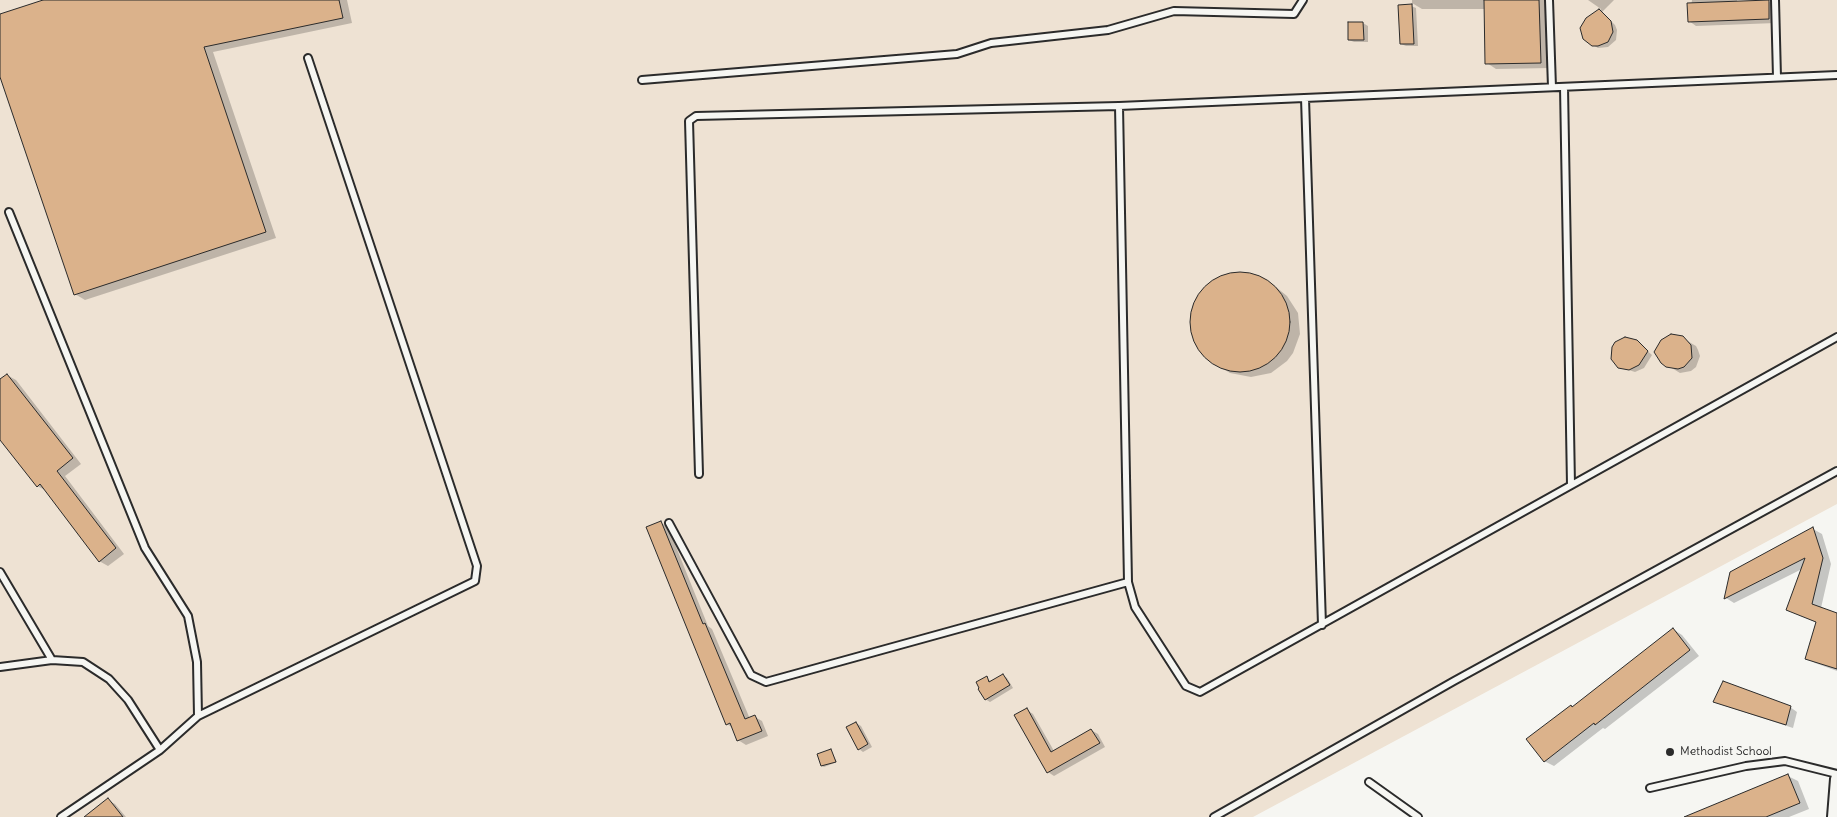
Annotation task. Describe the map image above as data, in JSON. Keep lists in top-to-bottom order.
{
  "places": ["Methodist School"]
}
